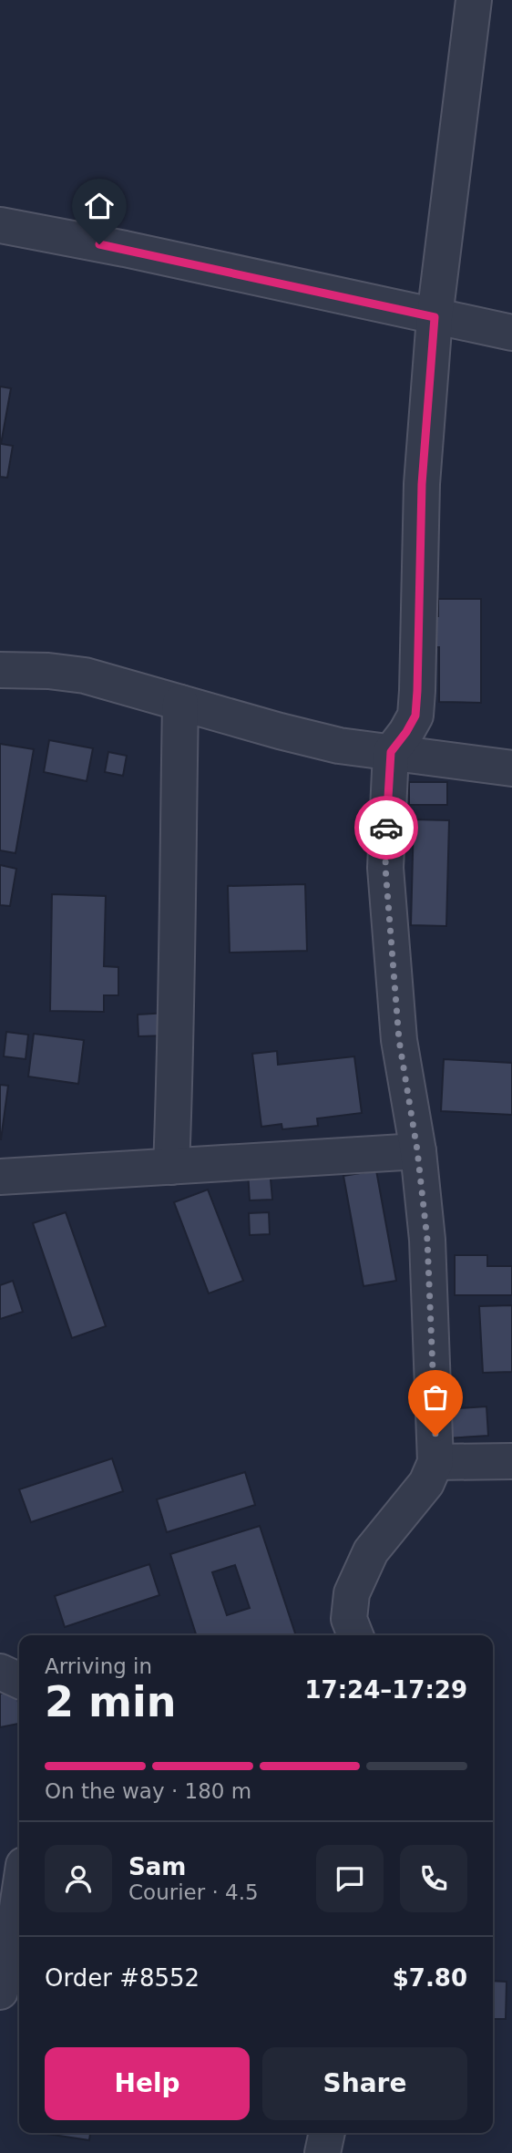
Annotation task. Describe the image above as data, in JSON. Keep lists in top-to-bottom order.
{
  "page": {
    "heading": ["2 min", "Arriving in", "17:24–17:29"],
    "panel": [
      "Sam",
      "Courier · 4.5",
      "Order #8552",
      "$7.80"
    ],
    "bar": "On the way · 180 m",
    "buttons": ["Help", "Share"]
  }
}
